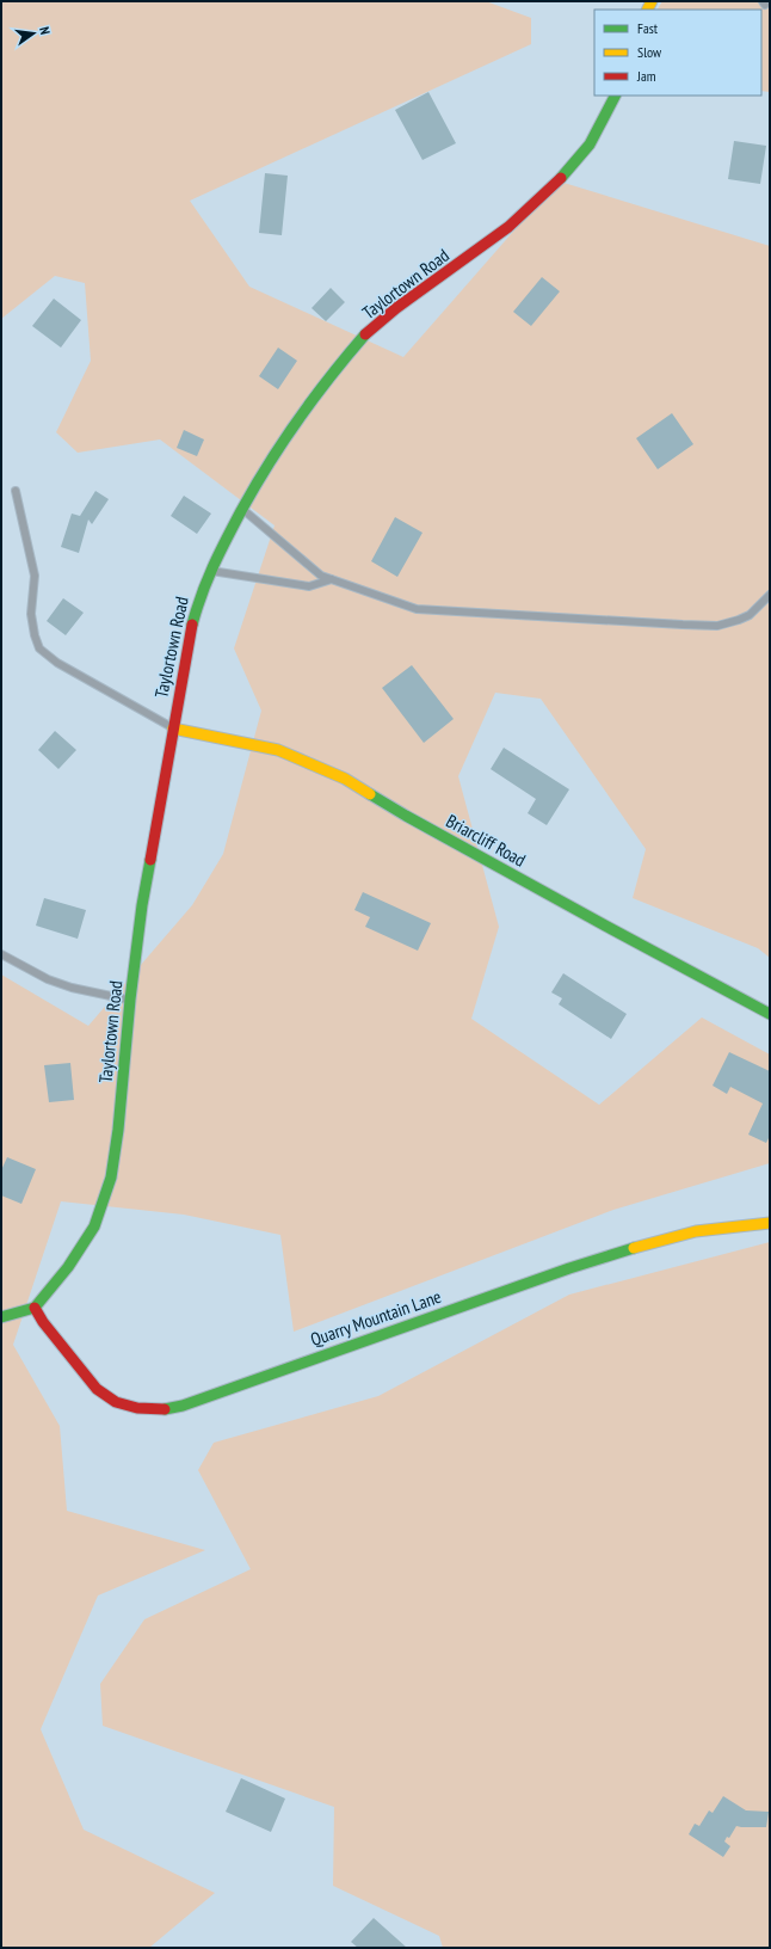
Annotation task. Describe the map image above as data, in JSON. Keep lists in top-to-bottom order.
{
  "streets": {
    "street": ["Taylortown Road", "Briarcliff Road", "Quarry Mountain Lane"]
  },
  "crossings": [
    ["Taylortown Road", "Briarcliff Road"],
    ["Taylortown Road", "Quarry Mountain Lane"]
  ],
  "legend": ["Fast", "Slow", "Jam"],
  "north": "right"
}
